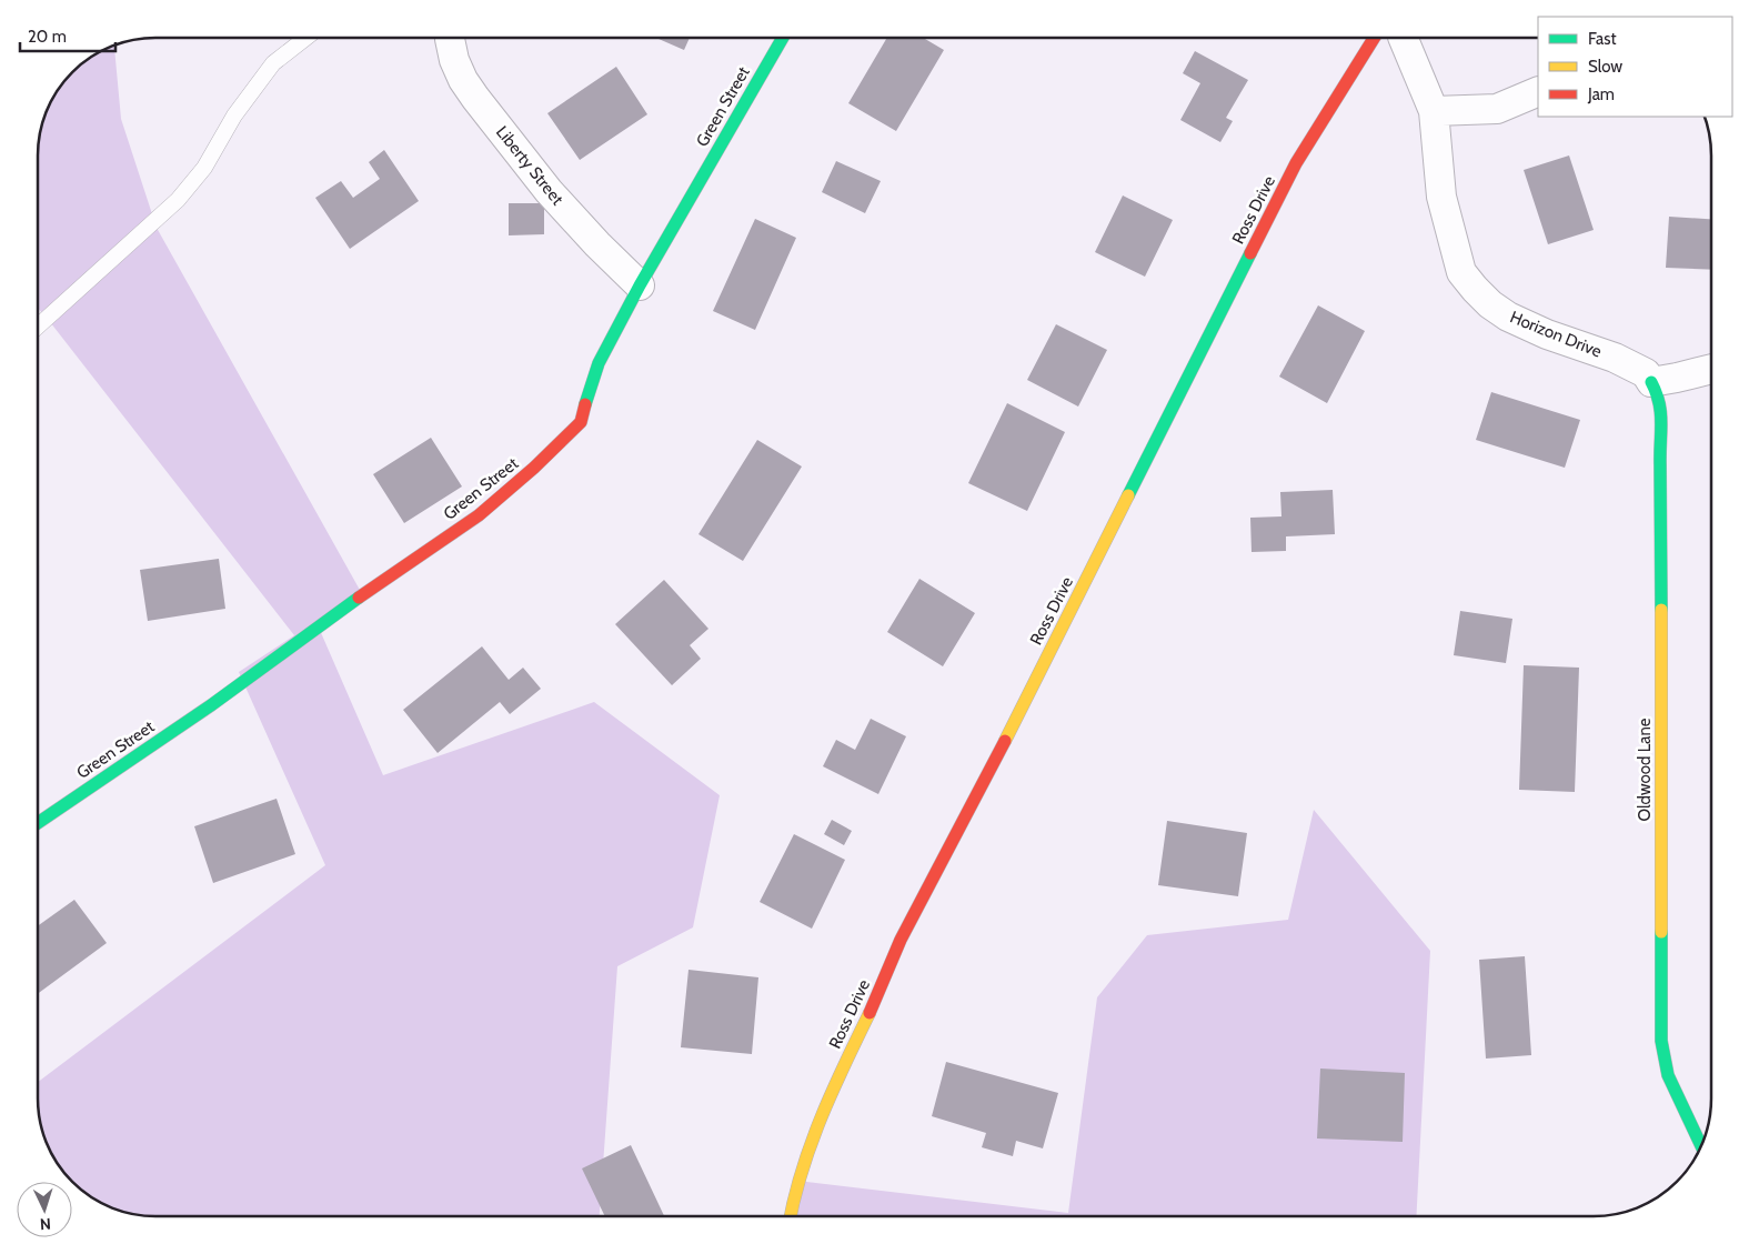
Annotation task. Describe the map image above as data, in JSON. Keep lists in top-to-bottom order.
{
  "streets": {
    "street": [
      "Green Street",
      "Liberty Street",
      "Ross Drive",
      "Horizon Drive",
      "Oldwood Lane"
    ]
  },
  "crossings": [
    ["Green Street", "Liberty Street"],
    ["Horizon Drive", "Oldwood Lane"]
  ],
  "legend": ["Fast", "Slow", "Jam"],
  "scale_bar": "20 m",
  "north": "bottom"
}
